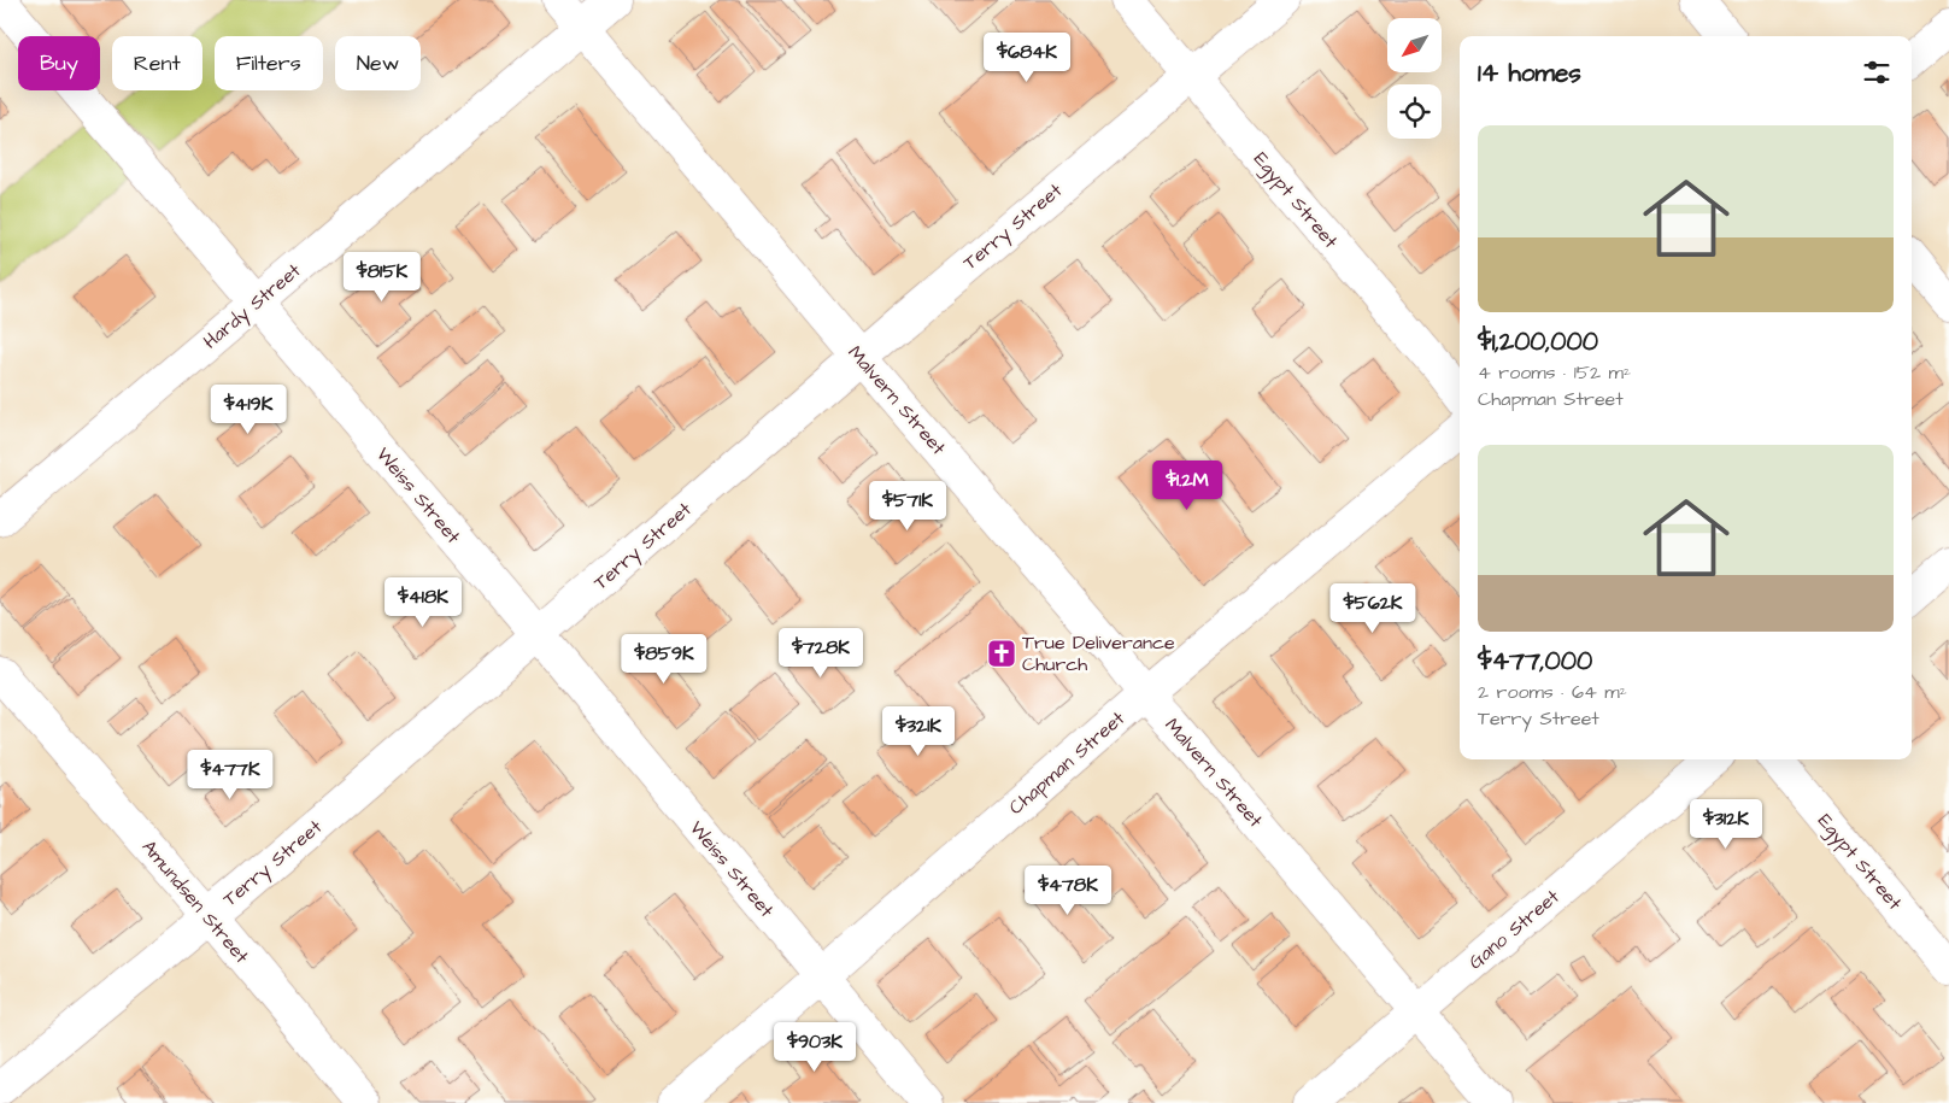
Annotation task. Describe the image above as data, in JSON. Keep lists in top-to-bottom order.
{
  "streets": {
    "street": [
      "Egypt Street",
      "Terry Street",
      "Hardy Street",
      "Malvern Street",
      "Weiss Street",
      "Chapman Street",
      "Amundsen Street",
      "Gano Street"
    ]
  },
  "crossings": [
    ["Egypt Street", "Terry Street"],
    ["Terry Street", "Malvern Street"],
    ["Terry Street", "Weiss Street"],
    ["Terry Street", "Amundsen Street"],
    ["Hardy Street", "Malvern Street"],
    ["Hardy Street", "Weiss Street"],
    ["Malvern Street", "Chapman Street"],
    ["Malvern Street", "Gano Street"],
    ["Weiss Street", "Chapman Street"]
  ],
  "places": {
    "church": ["True Deliverance Church"]
  },
  "north": "bottom left",
  "page": {
    "price": [
      "$684K",
      "$815K",
      "$419K",
      "$1.2M",
      "$571K",
      "$418K",
      "$562K",
      "$728K",
      "$859K",
      "$321K",
      "$477K",
      "$312K",
      "$478K",
      "$903K"
    ],
    "chip": [
      "Buy",
      "Rent",
      "Filters",
      "New"
    ],
    "heading": "14 homes",
    "list": [
      {
        "name": "$1,200,000",
        "note": "4 rooms · 152 m² · Chapman Street"
      },
      {
        "name": "$477,000",
        "note": "2 rooms · 64 m² · Terry Street"
      }
    ]
  }
}
